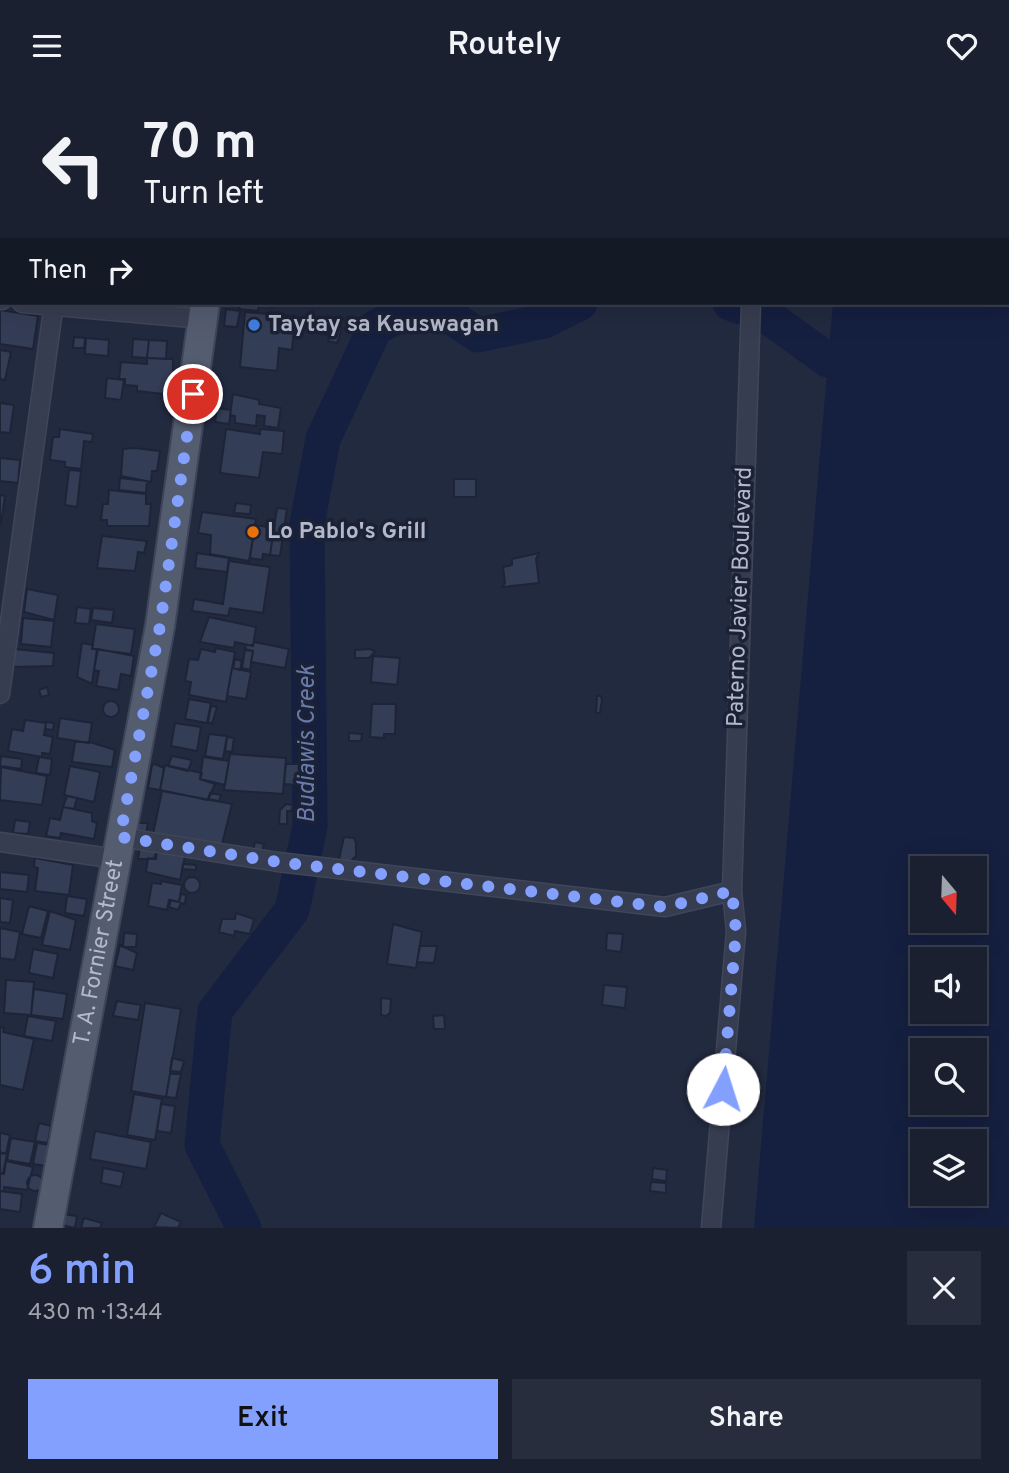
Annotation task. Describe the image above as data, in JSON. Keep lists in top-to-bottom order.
{
  "streets": {
    "main road": ["T. A. Fornier Street"],
    "street": ["Paterno Javier Boulevard"]
  },
  "water": ["Budiawis Creek"],
  "places": ["Taytay sa Kauswagan", "Lo Pablo's Grill"],
  "north": "bottom",
  "page": {
    "header": "Routely",
    "turn": ["70 m", "Turn left"],
    "then": "Then",
    "heading": ["6 min", "430 m · 13:44"],
    "buttons": ["Exit", "Share"]
  }
}
